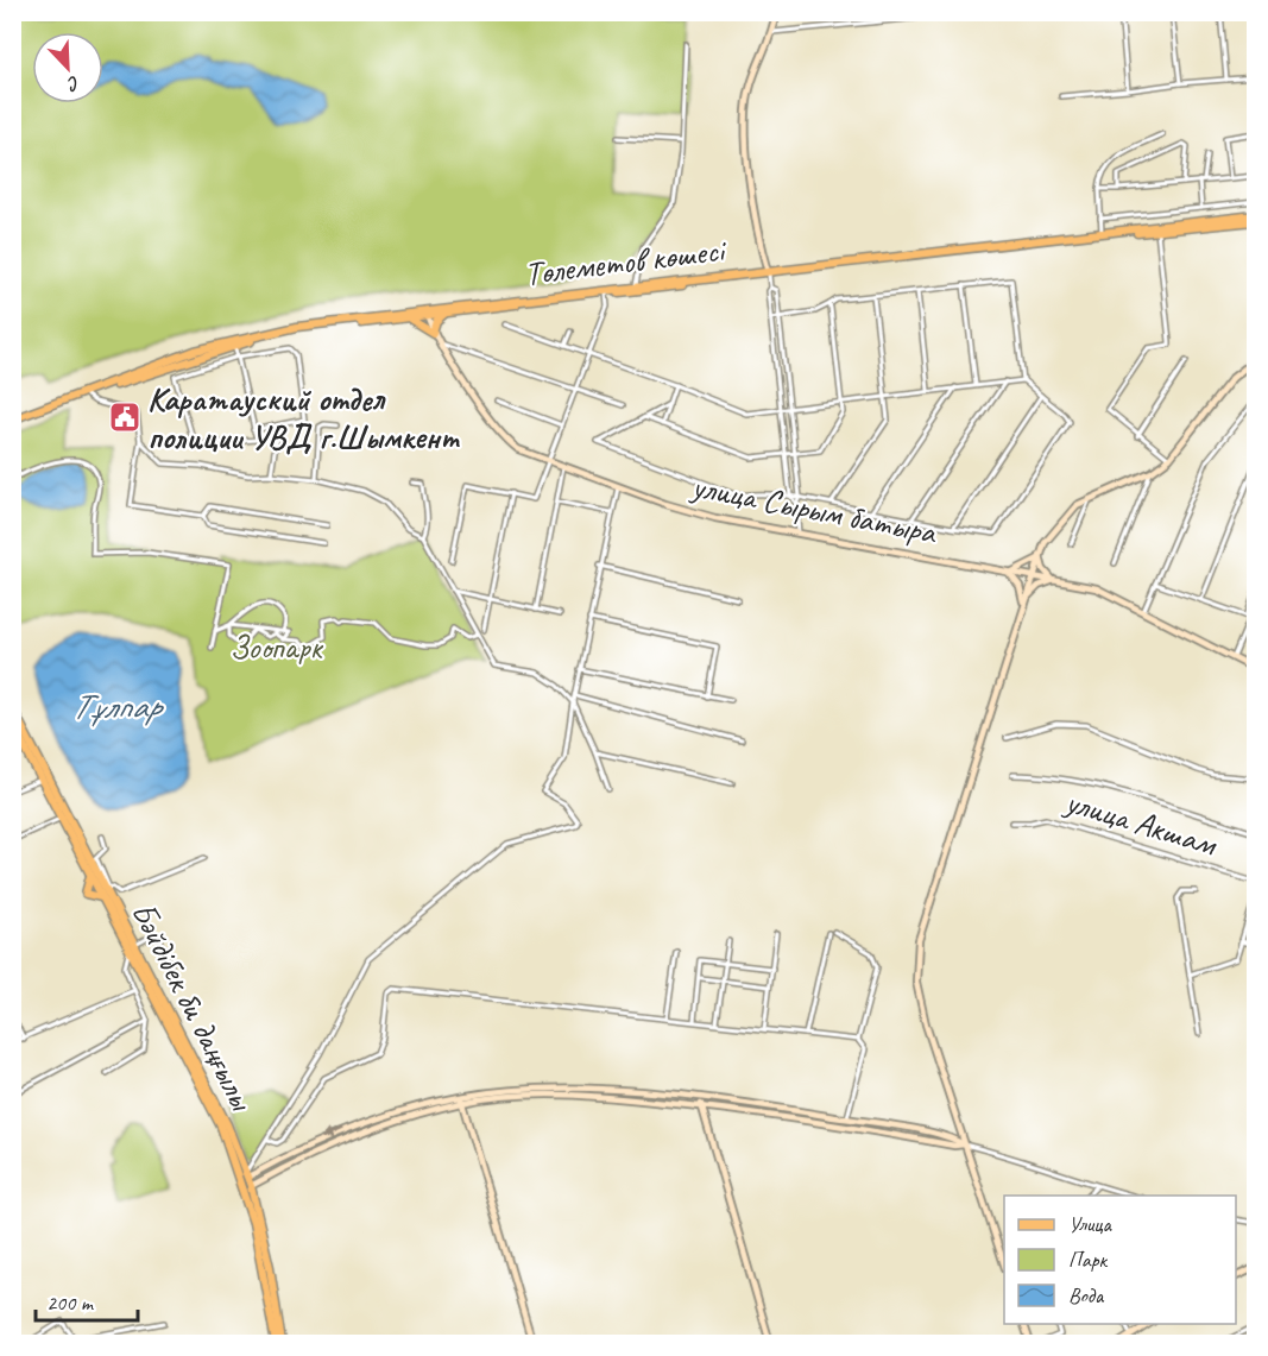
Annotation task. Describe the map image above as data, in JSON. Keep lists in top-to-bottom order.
{
  "streets": {
    "main road": ["Төлеметов көшесі", "улица Сырым батыра", "Бәйдібек би даңғылы"],
    "street": ["улица Акшам"]
  },
  "crossings": [
    ["Төлеметов көшесі", "улица Сырым батыра"]
  ],
  "water": ["Тұлпар"],
  "parks": ["Зоопарк"],
  "places": {
    "public building": ["Каратауский отдел полиции УВД г.Шымкент"]
  },
  "legend": ["Улица", "Парк", "Вода"],
  "scale_bar": "200 m",
  "north": "bottom right"
}
